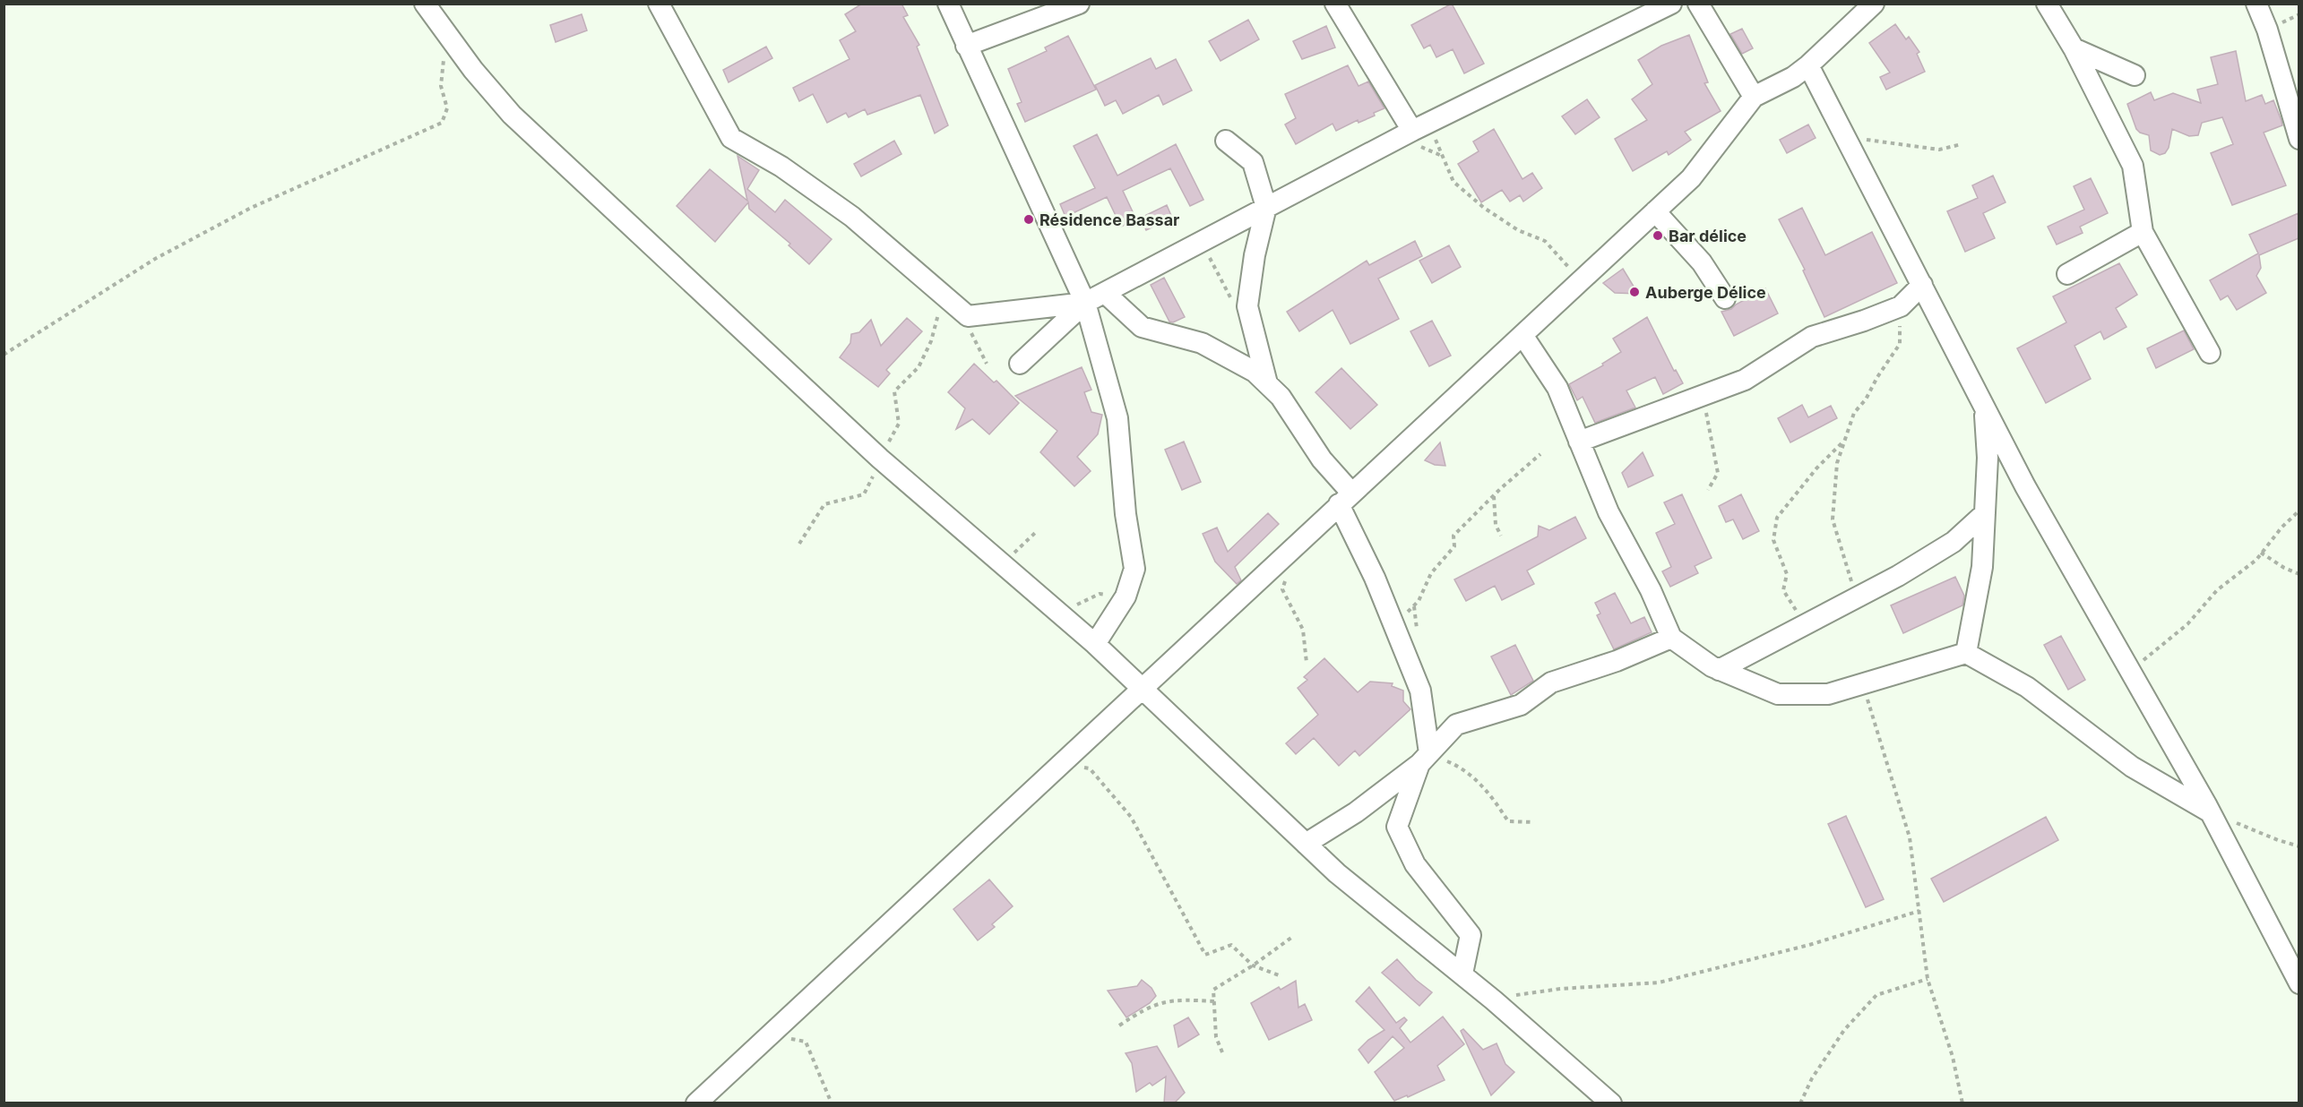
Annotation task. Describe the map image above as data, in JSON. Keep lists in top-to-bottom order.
{
  "places": ["Résidence Bassar", "Bar délice", "Auberge Délice"]
}
